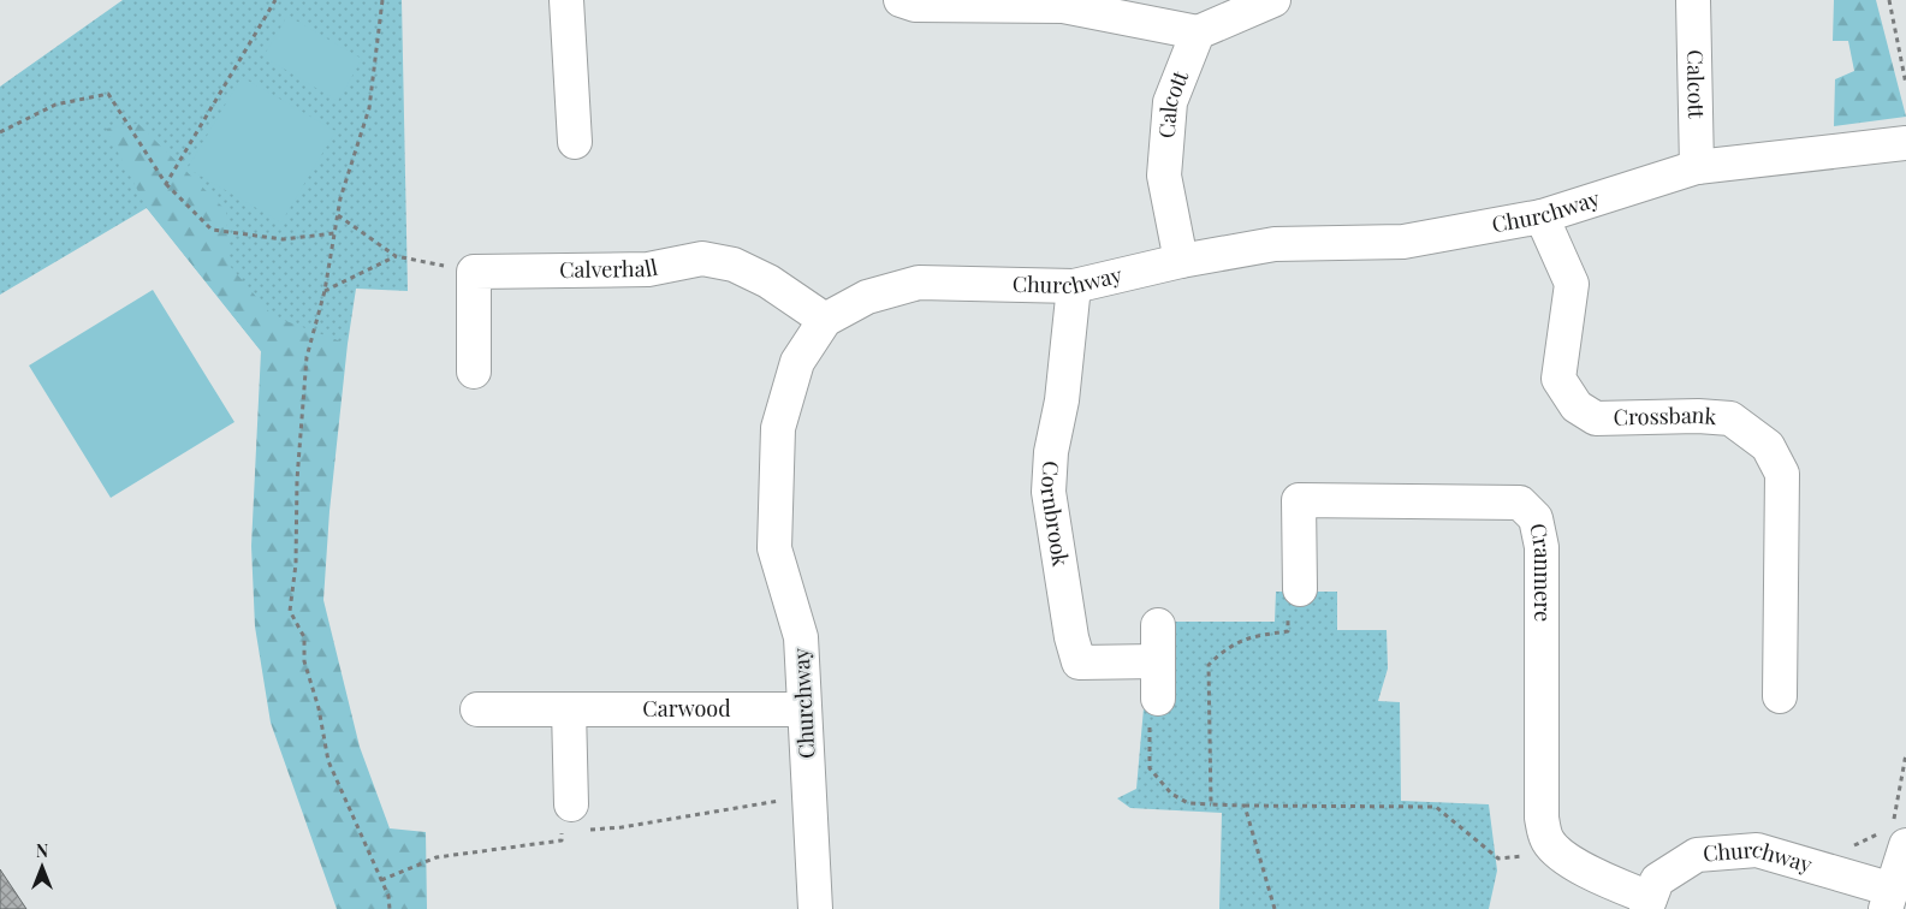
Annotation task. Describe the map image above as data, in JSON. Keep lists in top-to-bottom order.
{
  "streets": {
    "street": [
      "Calcott",
      "Churchway",
      "Calverhall",
      "Crossbank",
      "Cornbrook",
      "Cranmere",
      "Carwood"
    ]
  },
  "crossings": [
    ["Calcott", "Churchway"],
    ["Churchway", "Calverhall"],
    ["Churchway", "Crossbank"],
    ["Churchway", "Cornbrook"],
    ["Churchway", "Carwood"]
  ],
  "north": "top"
}
